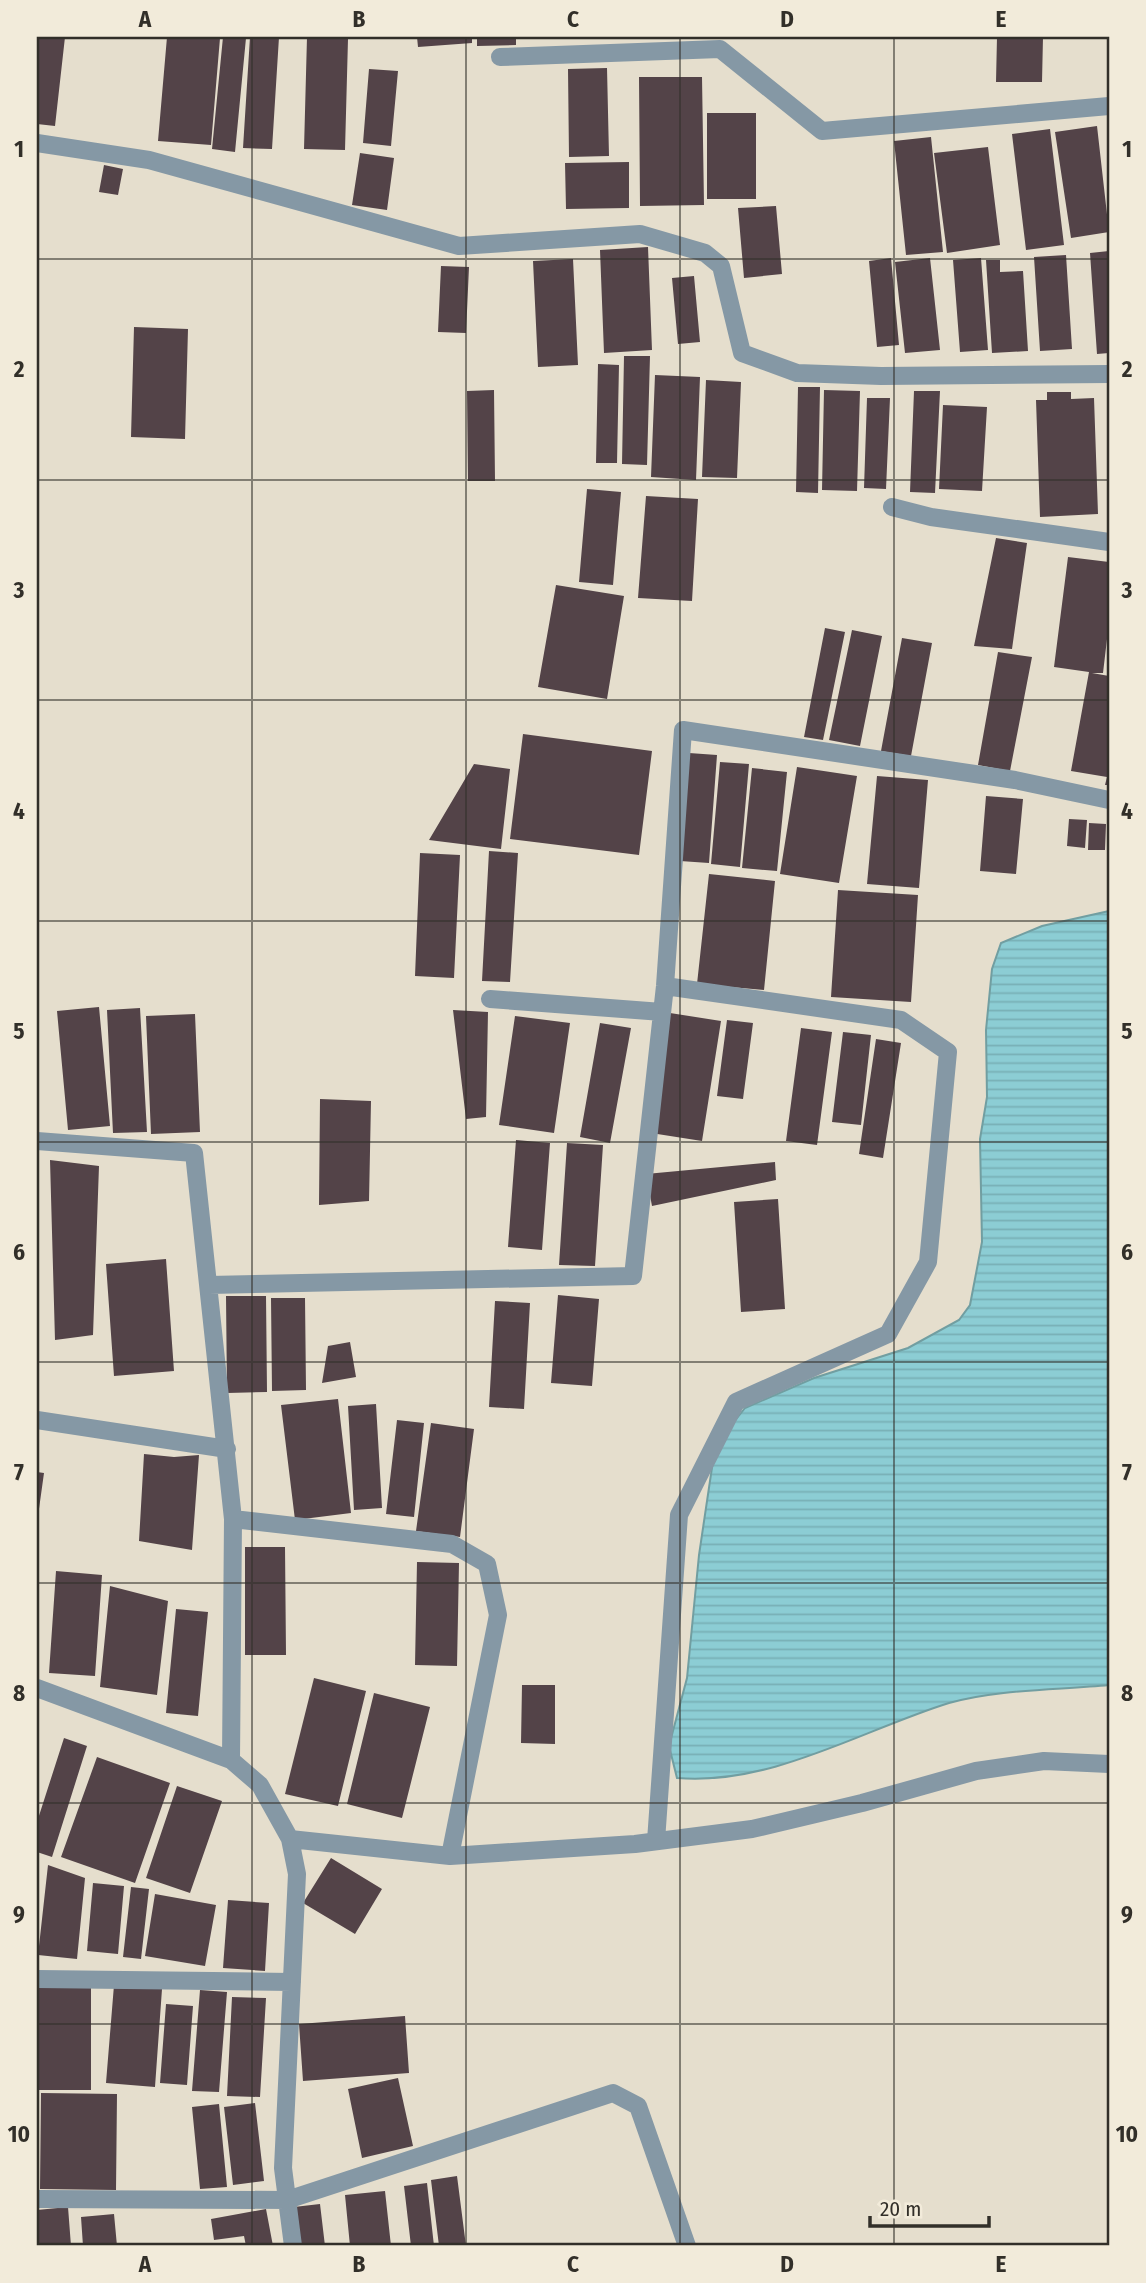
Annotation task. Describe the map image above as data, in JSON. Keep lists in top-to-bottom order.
{
  "scale_bar": "20 m",
  "grid": {
    "columns": [
      "A",
      "B",
      "C",
      "D",
      "E"
    ],
    "rows": [
      "1",
      "2",
      "3",
      "4",
      "5",
      "6",
      "7",
      "8",
      "9",
      "10"
    ]
  }
}
